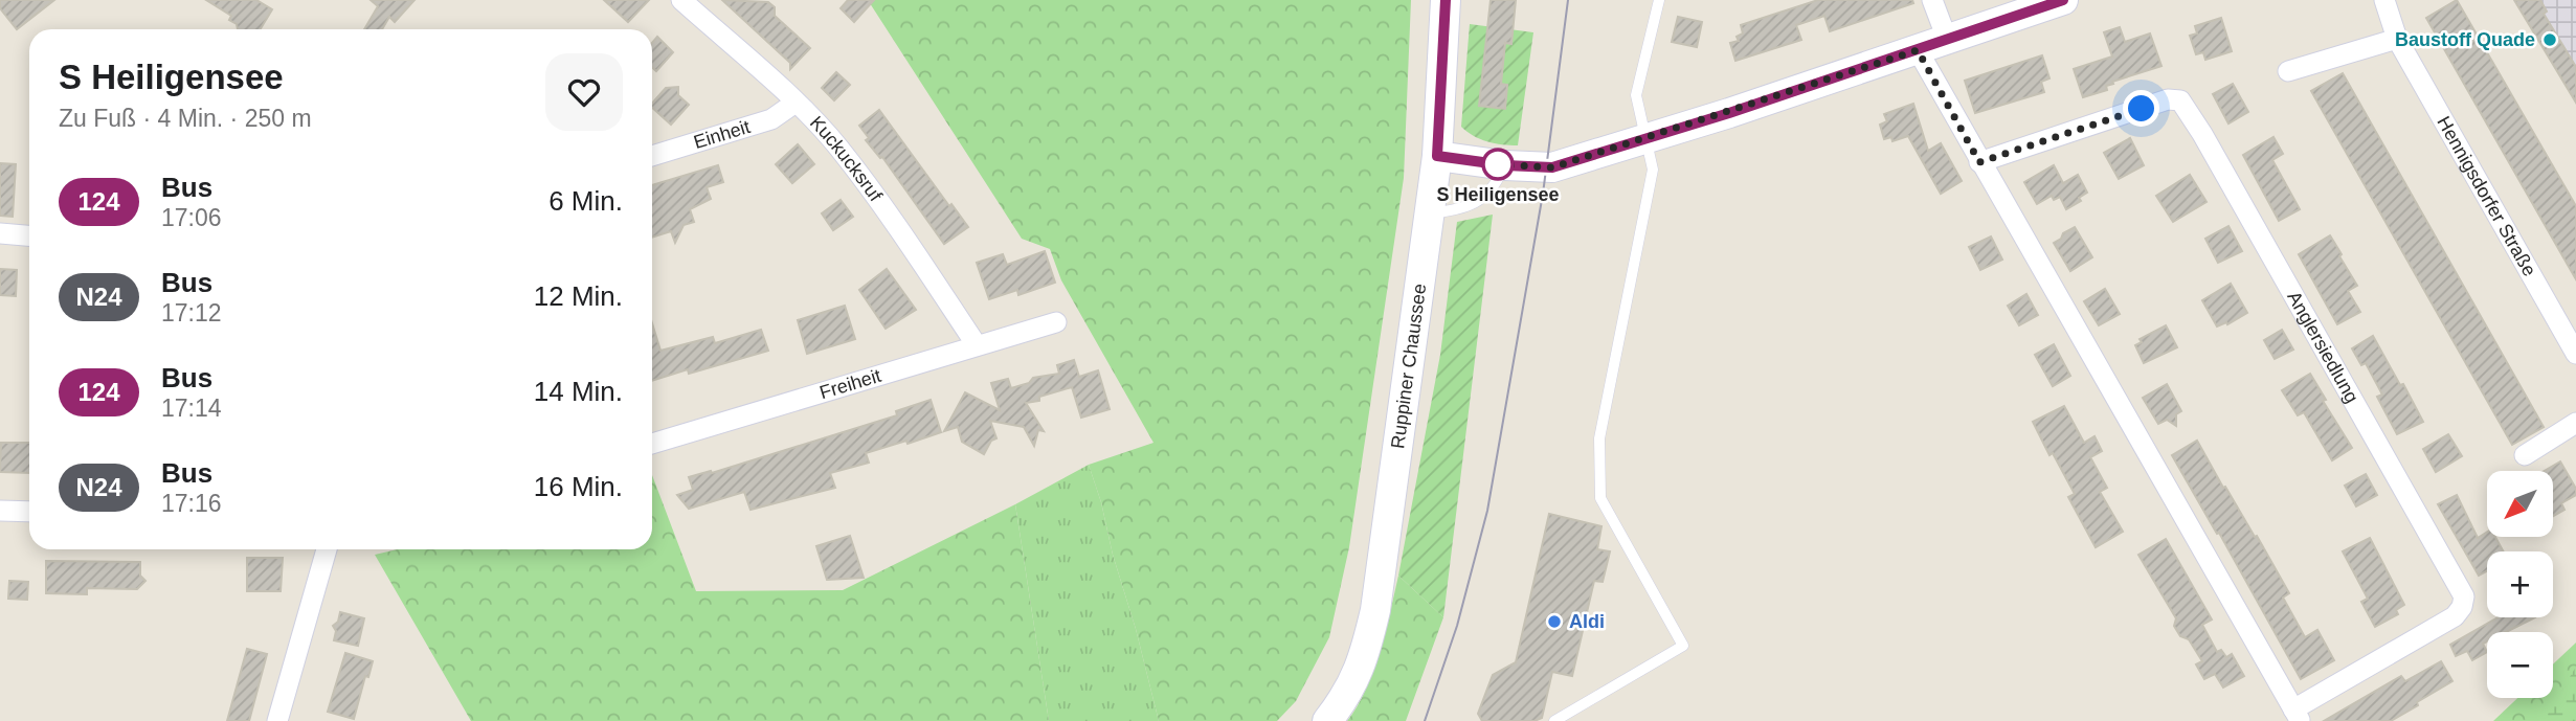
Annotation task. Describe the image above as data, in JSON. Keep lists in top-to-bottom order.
{
  "streets": {
    "main road": ["Ruppiner Chaussee"],
    "street": [
      "Einheit",
      "Kuckucksruf",
      "Hennigsdorfer Straße",
      "Anglersiedlung",
      "Freiheit"
    ]
  },
  "crossings": [
    ["Einheit", "Kuckucksruf"],
    ["Kuckucksruf", "Freiheit"]
  ],
  "places": ["Baustoff Quade", "S Heiligensee", "Aldi"],
  "lines": ["bus line 124"],
  "north": "bottom left",
  "page": {
    "heading": ["S Heiligensee", "Zu Fuß · 4 Min. · 250 m"],
    "list": [
      {
        "mark": "124",
        "name": "Bus",
        "note": "17:06",
        "value": "6 Min."
      },
      {
        "mark": "N24",
        "name": "Bus",
        "note": "17:12",
        "value": "12 Min."
      },
      {
        "mark": "124",
        "name": "Bus",
        "note": "17:14",
        "value": "14 Min."
      },
      {
        "mark": "N24",
        "name": "Bus",
        "note": "17:16",
        "value": "16 Min."
      }
    ],
    "map_buttons": ["+", "−"]
  }
}
